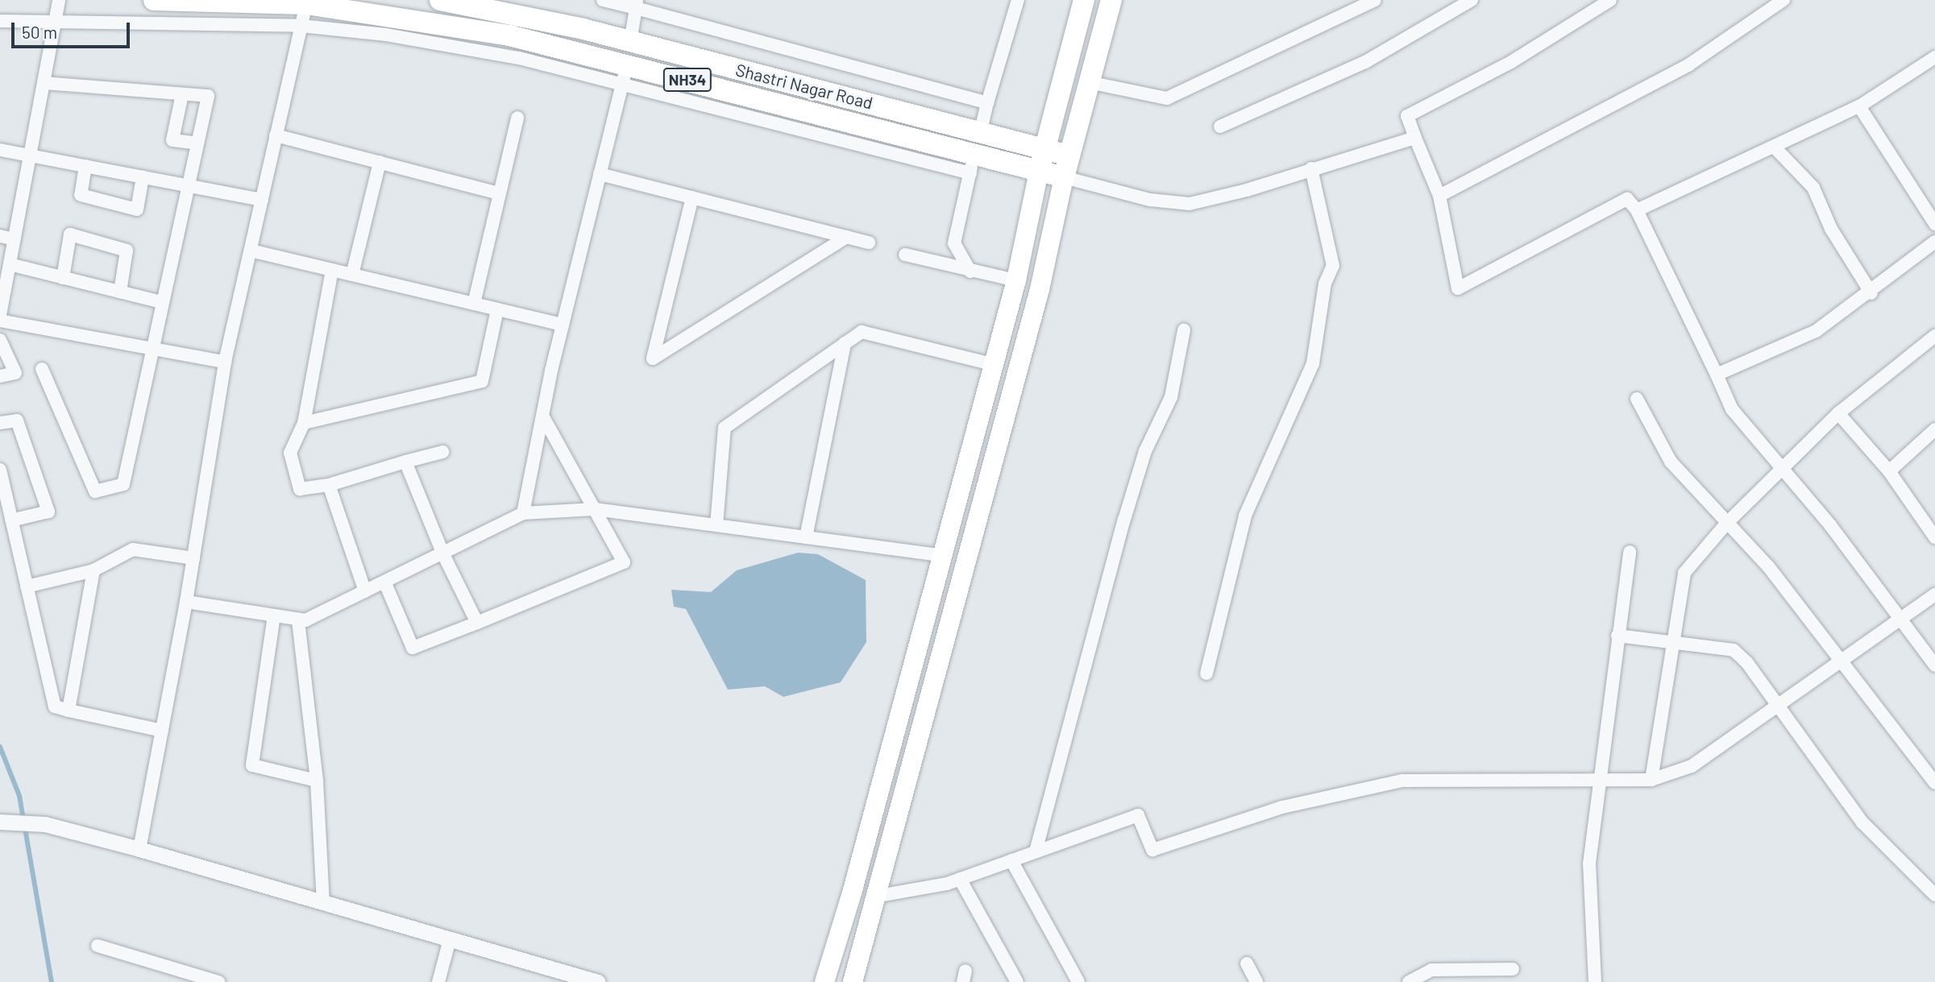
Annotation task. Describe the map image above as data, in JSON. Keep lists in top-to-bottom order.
{
  "streets": {
    "highway": ["NH34", "Shastri Nagar Road"]
  },
  "scale_bar": "50 m"
}
